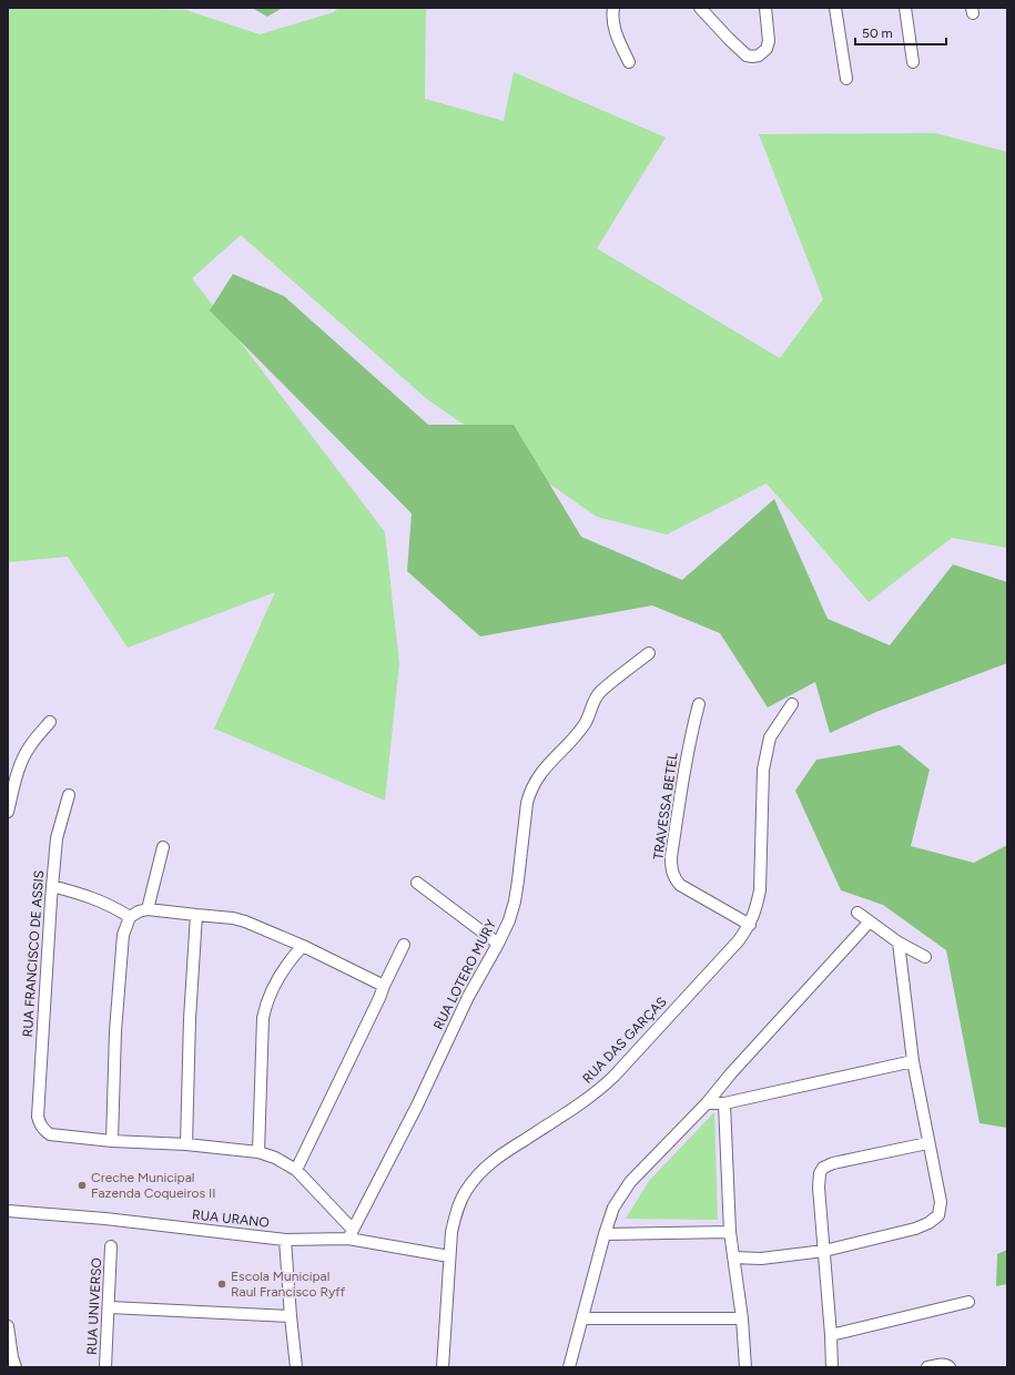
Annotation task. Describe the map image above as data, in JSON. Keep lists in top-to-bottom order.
{
  "streets": {
    "street": [
      "TRAVESSA BETEL",
      "RUA FRANCISCO DE ASSIS",
      "RUA LOTERO MURY",
      "RUA DAS GARÇAS",
      "RUA URANO",
      "RUA UNIVERSO"
    ]
  },
  "crossings": [
    ["TRAVESSA BETEL", "RUA DAS GARÇAS"],
    ["RUA LOTERO MURY", "RUA URANO"],
    ["RUA DAS GARÇAS", "RUA URANO"]
  ],
  "places": ["Creche Municipal Fazenda Coqueiros II", "Escola Municipal Raul Francisco Ryff"],
  "scale_bar": "50 m"
}
